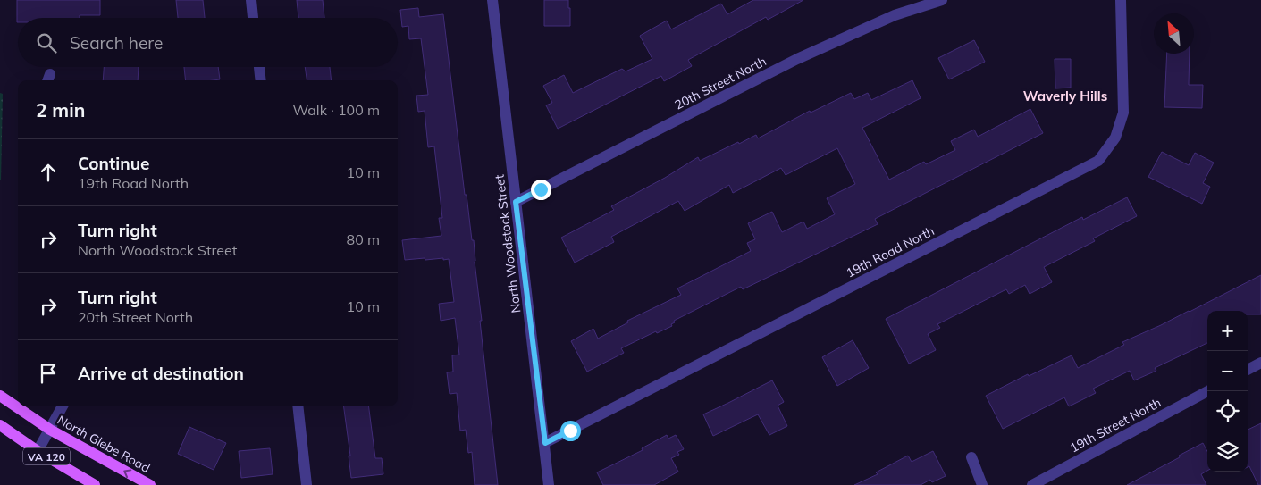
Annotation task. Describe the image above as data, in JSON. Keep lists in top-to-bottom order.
{
  "streets": {
    "main road": ["North Glebe Road", "VA 120"],
    "street": [
      "20th Street North",
      "North Woodstock Street",
      "19th Road North",
      "19th Street North"
    ]
  },
  "crossings": [
    ["20th Street North", "North Woodstock Street"],
    ["North Woodstock Street", "19th Road North"]
  ],
  "districts": ["Waverly Hills"],
  "north": "top left",
  "page": {
    "search": "Search here",
    "heading": ["2 min", "Walk · 100 m"],
    "list": [
      ["Continue", "19th Road North", "10 m"],
      ["Turn right", "North Woodstock Street", "80 m"],
      ["Turn right", "20th Street North", "10 m"],
      "Arrive at destination"
    ],
    "map_buttons": ["+", "−"]
  }
}
